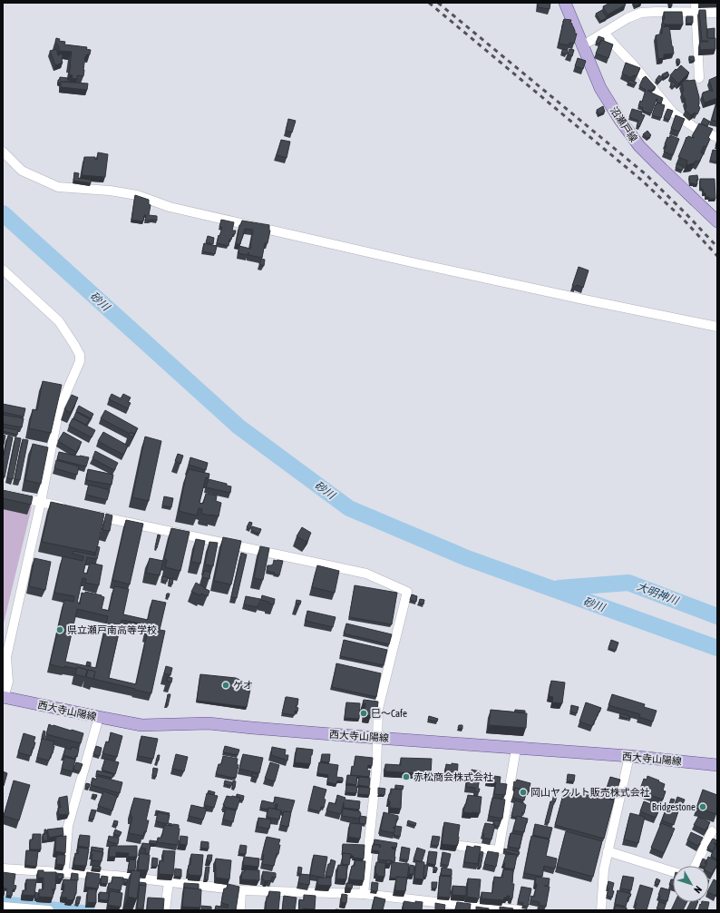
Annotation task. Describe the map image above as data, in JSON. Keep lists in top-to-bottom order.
{
  "streets": {
    "main road": ["沼瀬戸線", "西大寺山陽線"]
  },
  "water": ["砂川", "大明神川"],
  "places": [
    "県立瀬戸南高等学校",
    "ゲオ",
    "巳～Cafe",
    "赤松商会株式会社",
    "岡山ヤクルト販売株式会社",
    "Bridgestone"
  ],
  "north": "bottom right"
}
